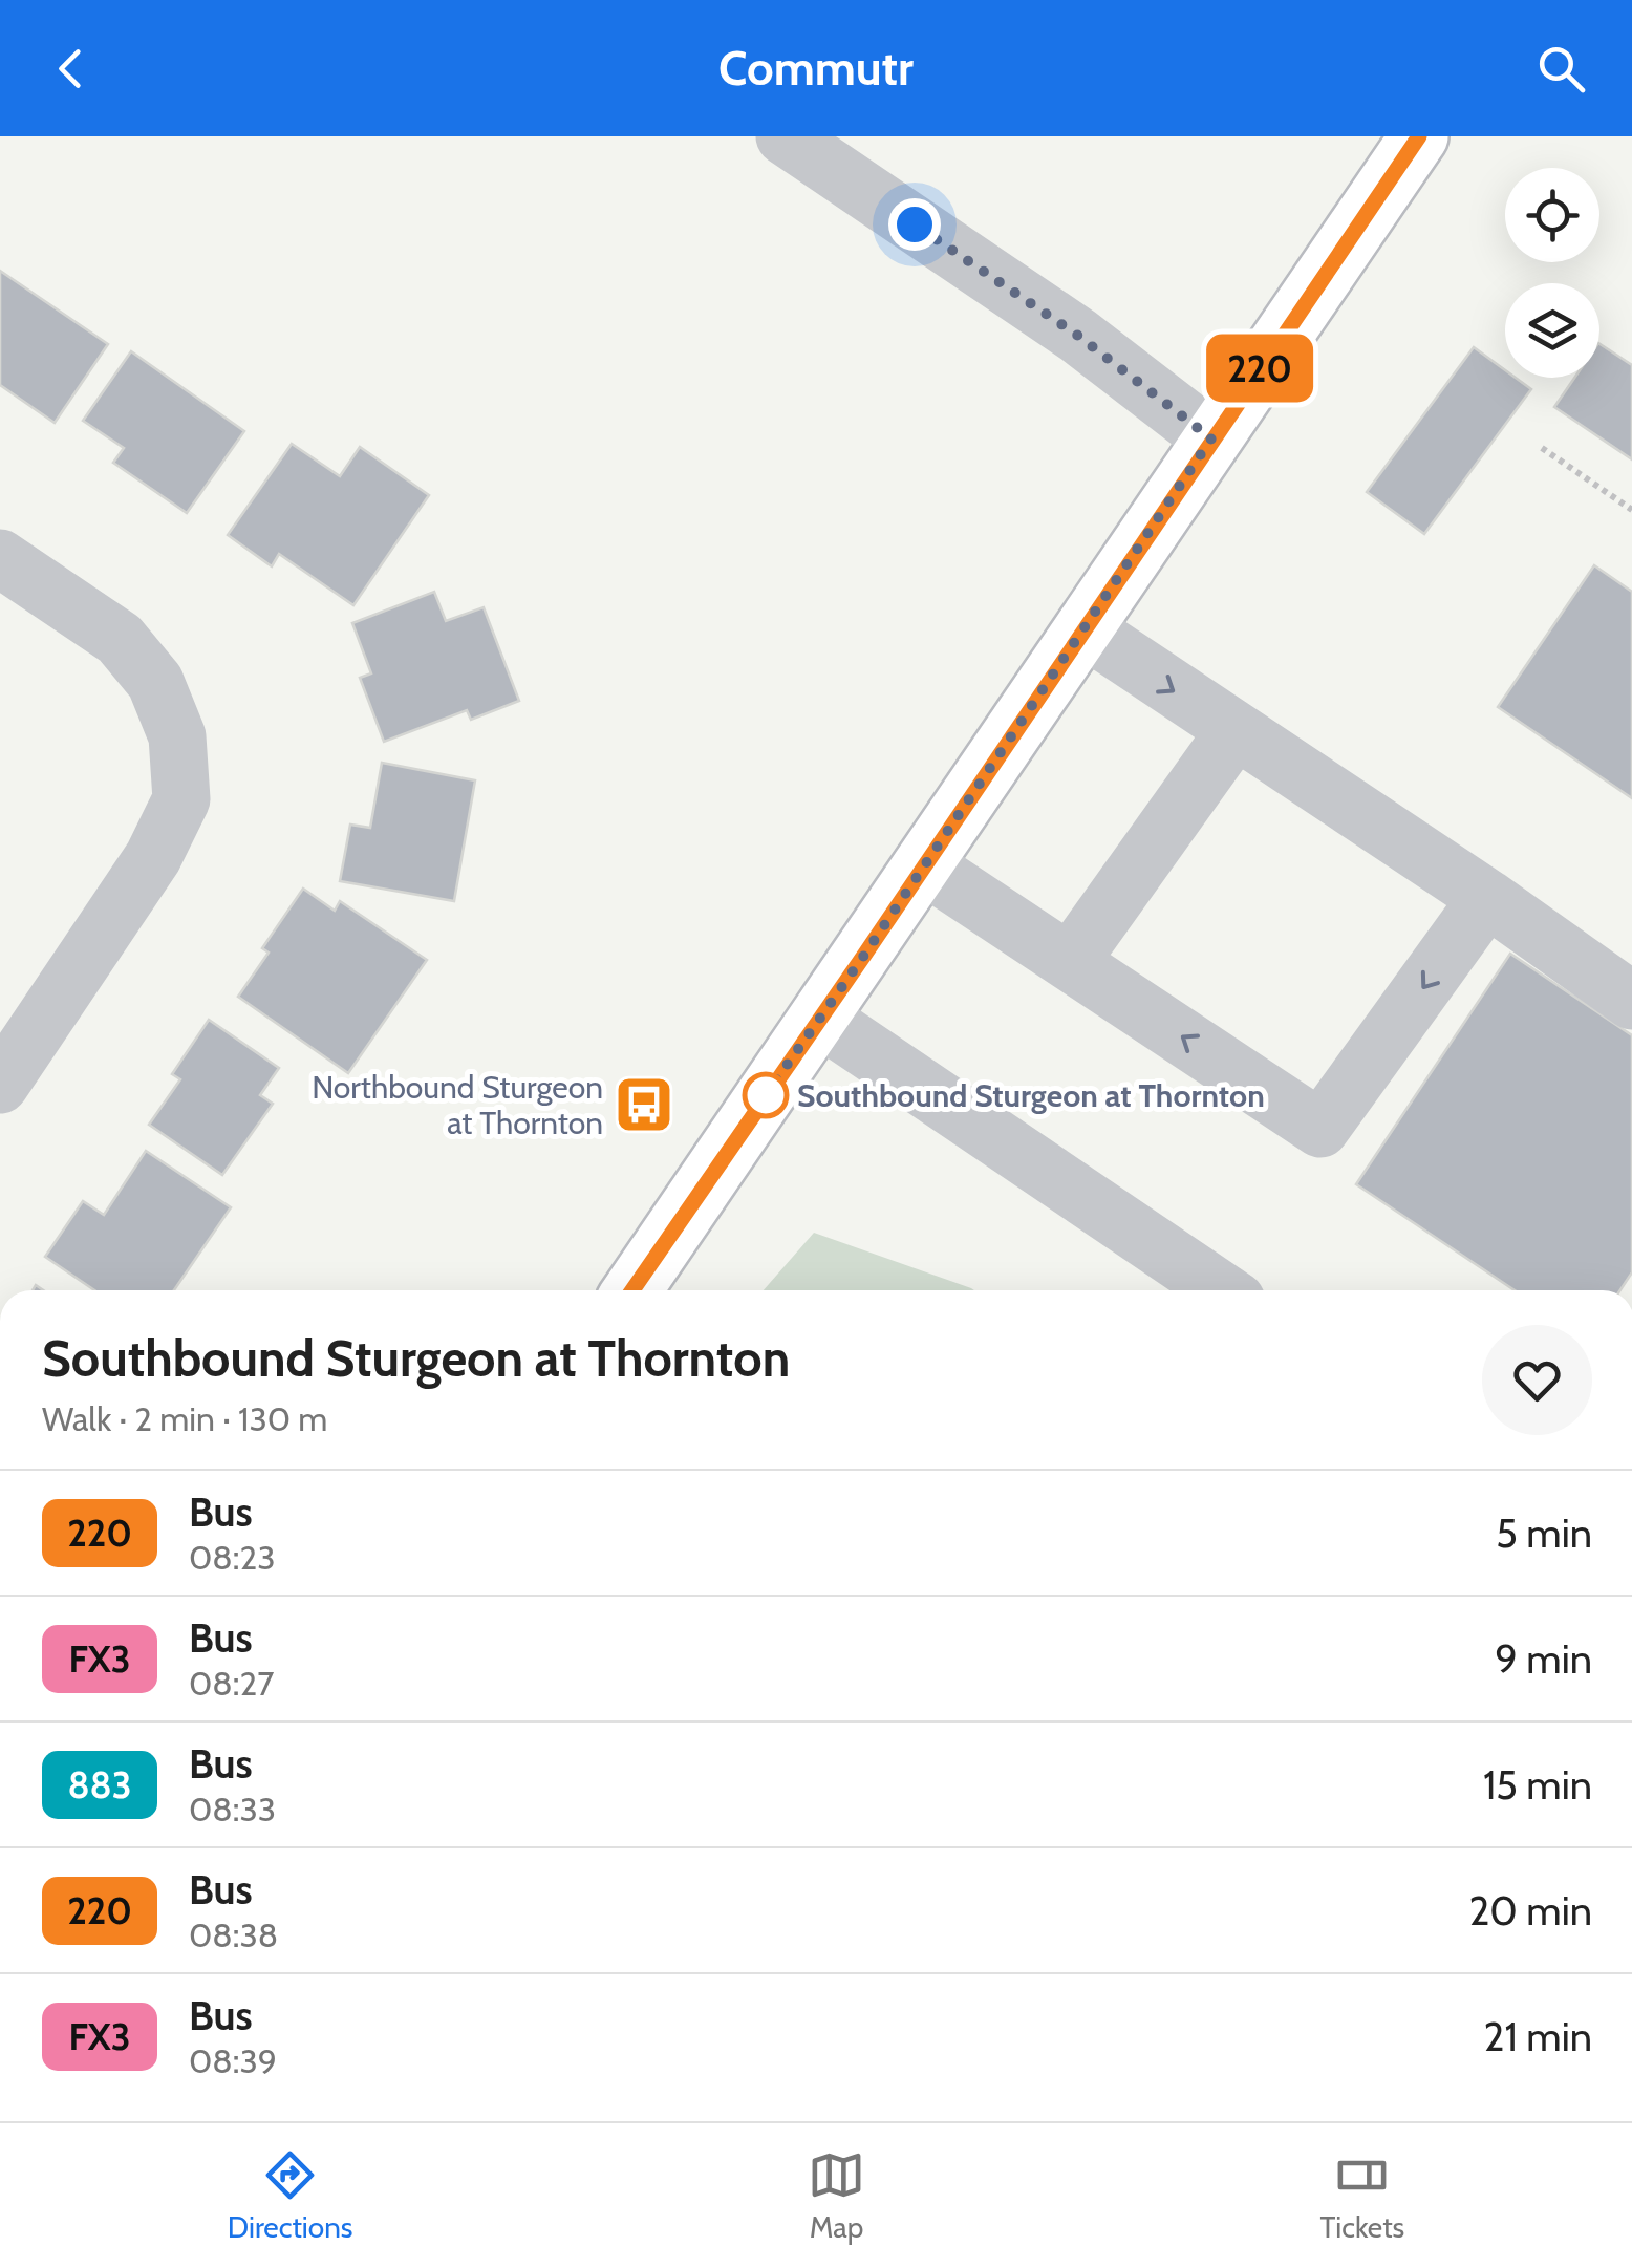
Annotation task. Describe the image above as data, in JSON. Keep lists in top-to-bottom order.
{
  "places": {
    "other": ["Southbound Sturgeon at Thornton"],
    "bus stop": ["Northbound Sturgeon at Thornton"]
  },
  "lines": ["bus line 220"],
  "page": {
    "header": "Commutr",
    "on_map": "220",
    "heading": ["Southbound Sturgeon at Thornton", "Walk · 2 min · 130 m"],
    "list": [
      {
        "mark": "220",
        "name": "Bus",
        "note": "08:23",
        "value": "5 min"
      },
      {
        "mark": "FX3",
        "name": "Bus",
        "note": "08:27",
        "value": "9 min"
      },
      {
        "mark": "883",
        "name": "Bus",
        "note": "08:33",
        "value": "15 min"
      },
      {
        "mark": "220",
        "name": "Bus",
        "note": "08:38",
        "value": "20 min"
      },
      {
        "mark": "FX3",
        "name": "Bus",
        "note": "08:39",
        "value": "21 min"
      }
    ],
    "tabs": ["Directions", "Map", "Tickets"]
  }
}
